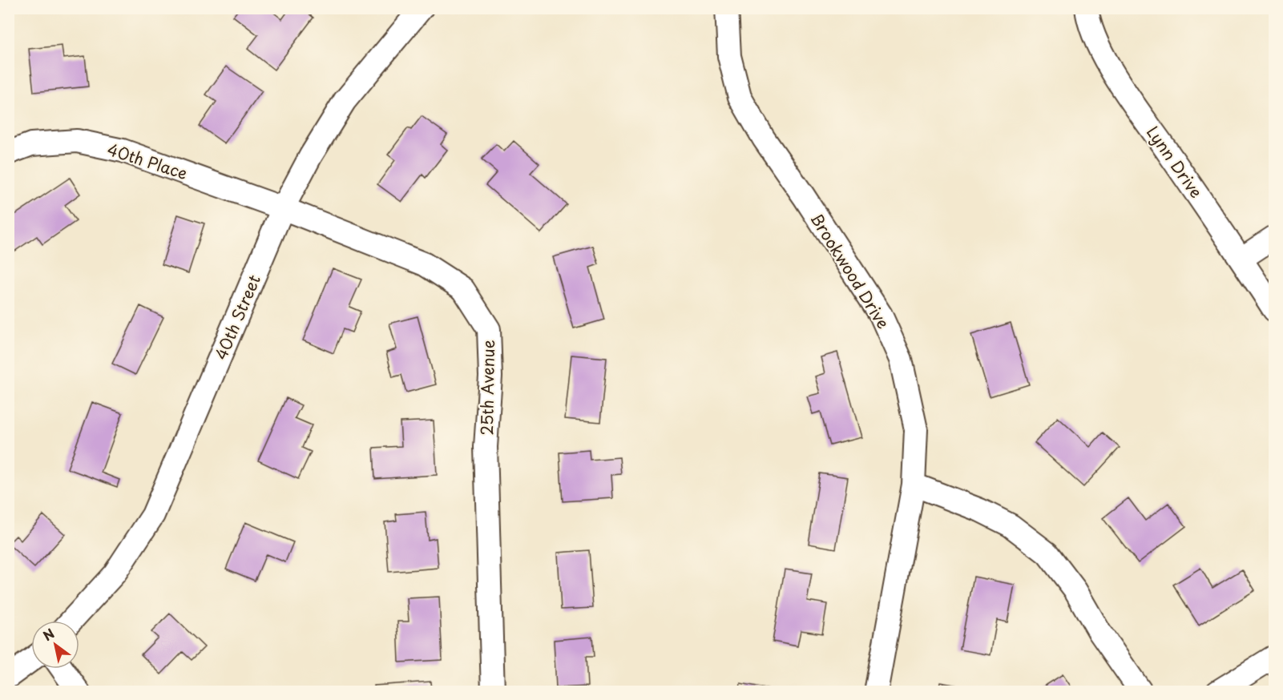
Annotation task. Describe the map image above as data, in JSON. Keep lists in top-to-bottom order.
{
  "streets": {
    "street": [
      "40th Place",
      "Lynn Drive",
      "Brookwood Drive",
      "40th Street",
      "25th Avenue"
    ]
  },
  "crossings": [
    ["40th Place", "40th Street"],
    ["40th Place", "25th Avenue"],
    ["40th Street", "25th Avenue"]
  ],
  "north": "top left"
}
